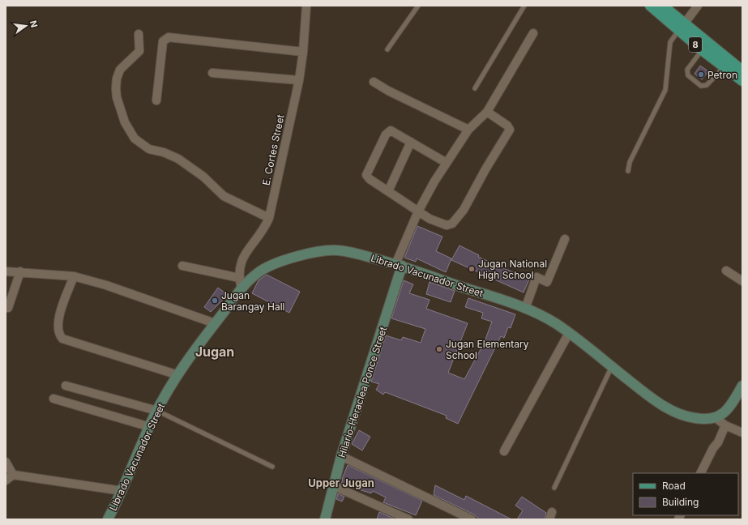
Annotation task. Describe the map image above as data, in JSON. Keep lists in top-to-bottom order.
{
  "streets": {
    "main road": ["8"],
    "street": ["E. Cortes Street", "Librado Vacunador Street", "Hilario-Heraclea Ponce Street"]
  },
  "crossings": [
    ["E. Cortes Street", "Librado Vacunador Street"],
    ["Librado Vacunador Street", "Hilario-Heraclea Ponce Street"]
  ],
  "districts": ["Jugan", "Upper Jugan"],
  "places": [
    "Petron",
    "Jugan National High School",
    "Jugan Barangay Hall",
    "Jugan Elementary School"
  ],
  "legend": ["Road", "Building"],
  "north": "right"
}
